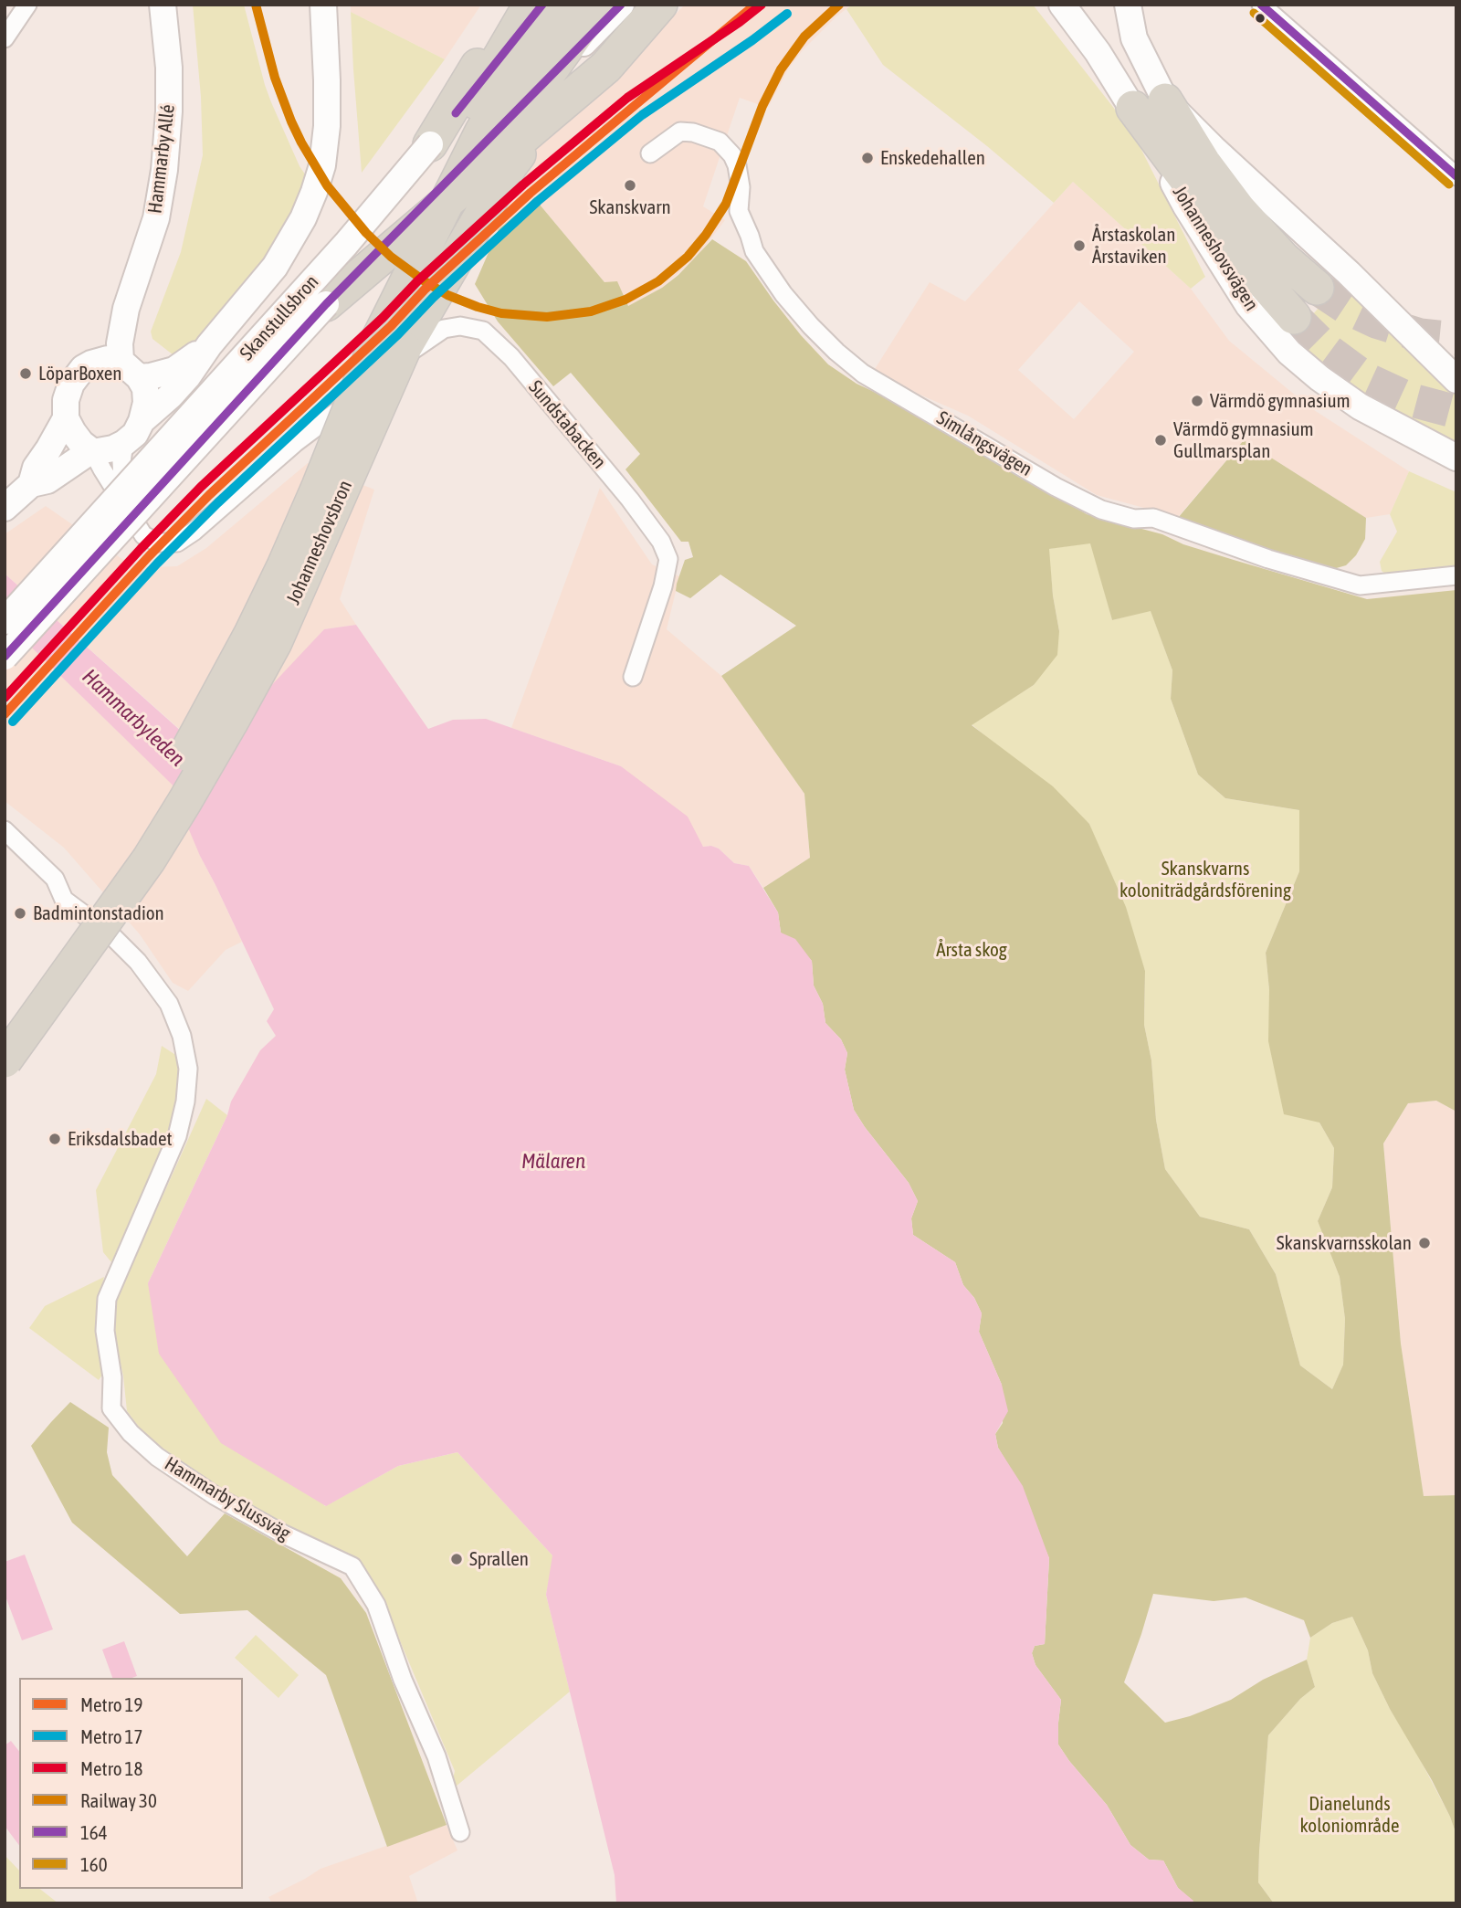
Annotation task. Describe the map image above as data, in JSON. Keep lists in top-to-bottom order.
{
  "streets": {
    "highway": ["Johanneshovsbron"],
    "main road": ["Hammarby Allé", "Johanneshovsvägen", "Skanstullsbron"],
    "street": ["Sundstabacken", "Simlångsvägen", "Hammarby Slussväg"]
  },
  "crossings": [
    ["Hammarby Allé", "Sundstabacken"]
  ],
  "water": ["Hammarbyleden", "Mälaren"],
  "parks": ["Skanskvarns koloniträdgårdsförening", "Årsta skog", "Dianelunds koloniområde"],
  "places": [
    "Enskedehallen",
    "Skanskvarn",
    "Årstaskolan Årstaviken",
    "LöparBoxen",
    "Värmdö gymnasium",
    "Värmdö gymnasium Gullmarsplan",
    "Badmintonstadion",
    "Eriksdalsbadet",
    "Skanskvarnsskolan",
    "Sprallen"
  ],
  "lines": [
    "metro line 19",
    "metro line 18",
    "rail line 30",
    "transit line 164",
    "transit line 160",
    "metro line 17"
  ],
  "legend": [
    "Metro 19",
    "Metro 17",
    "Metro 18",
    "Railway 30",
    "164",
    "160"
  ]
}
